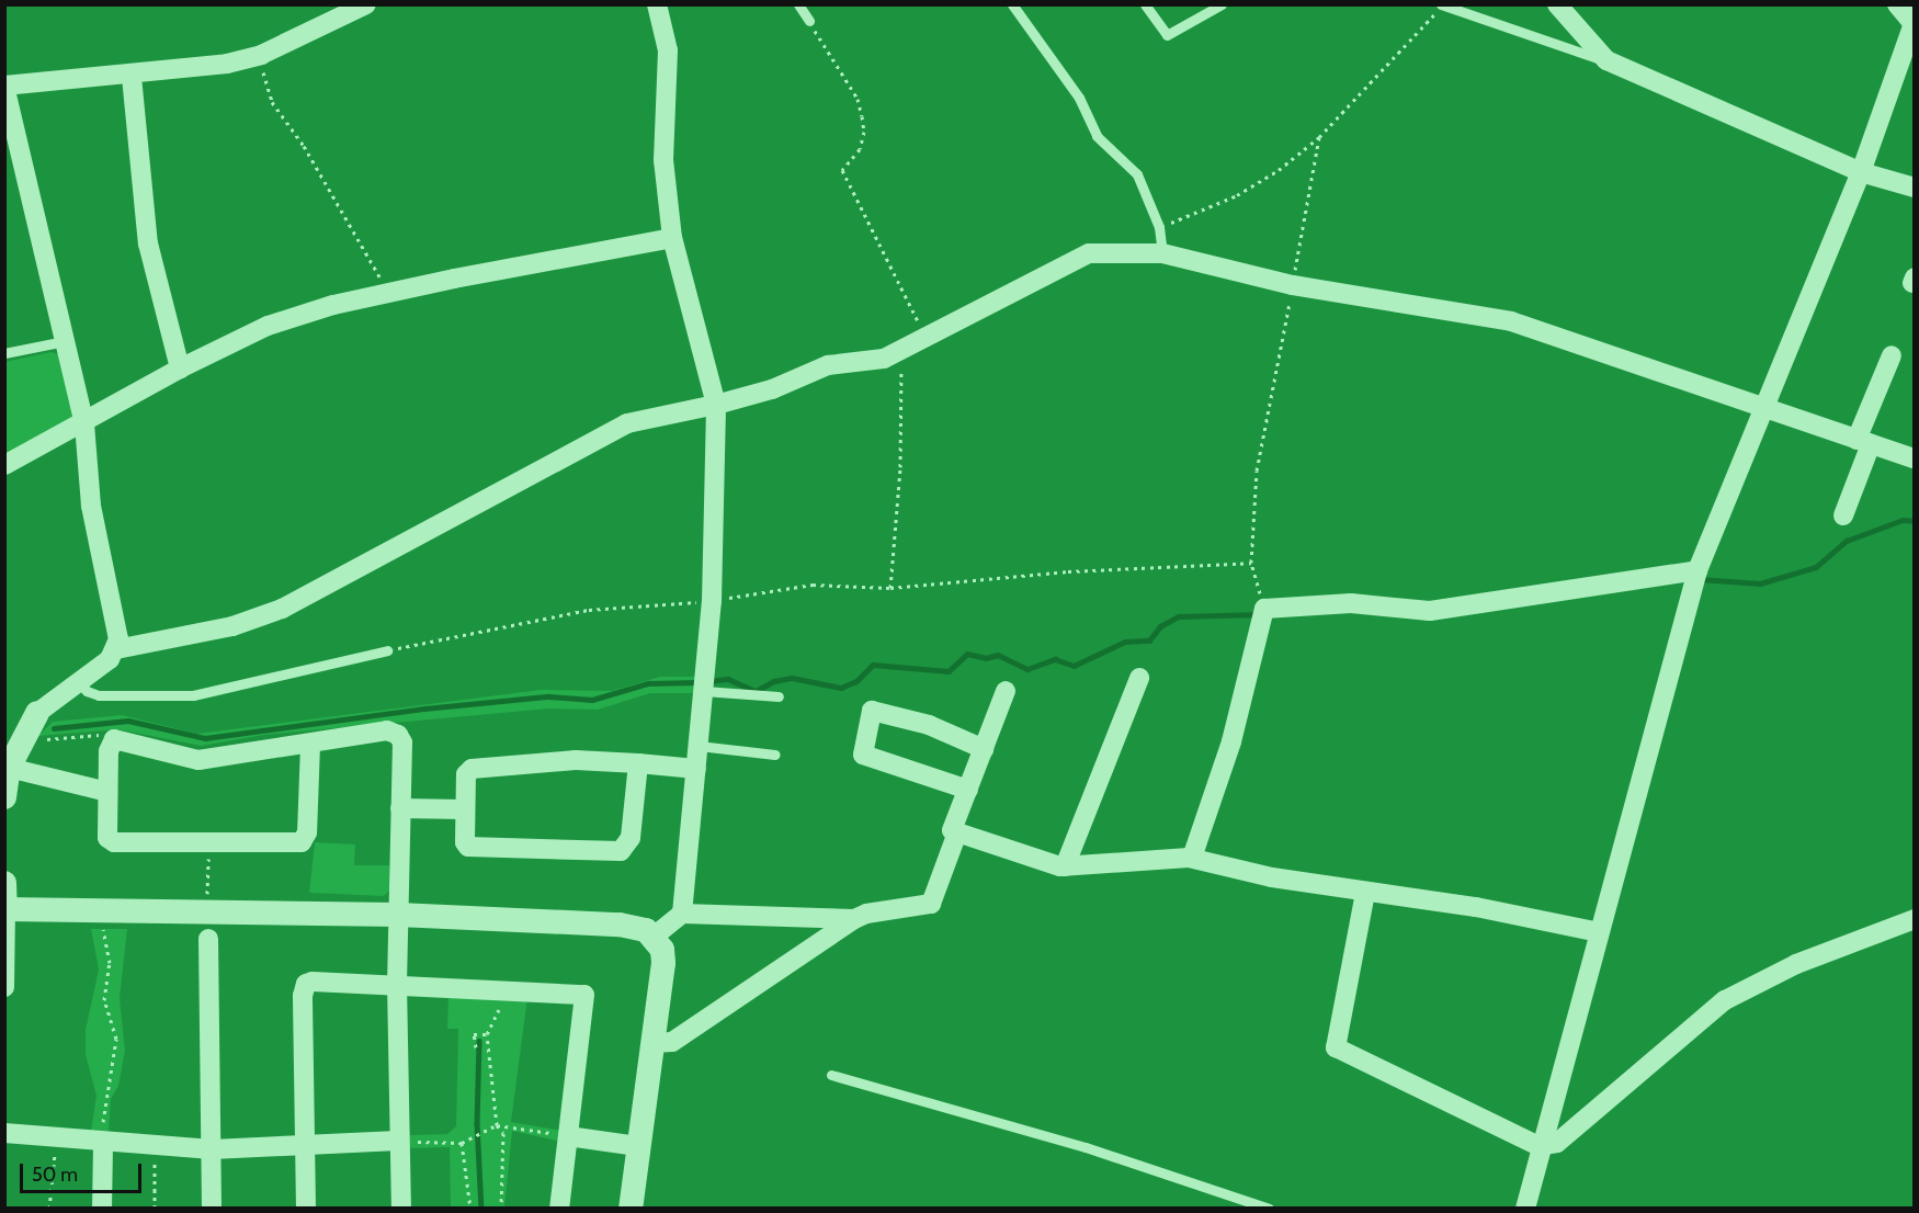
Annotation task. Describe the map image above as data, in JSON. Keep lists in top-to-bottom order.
{
  "scale_bar": "50 m"
}
